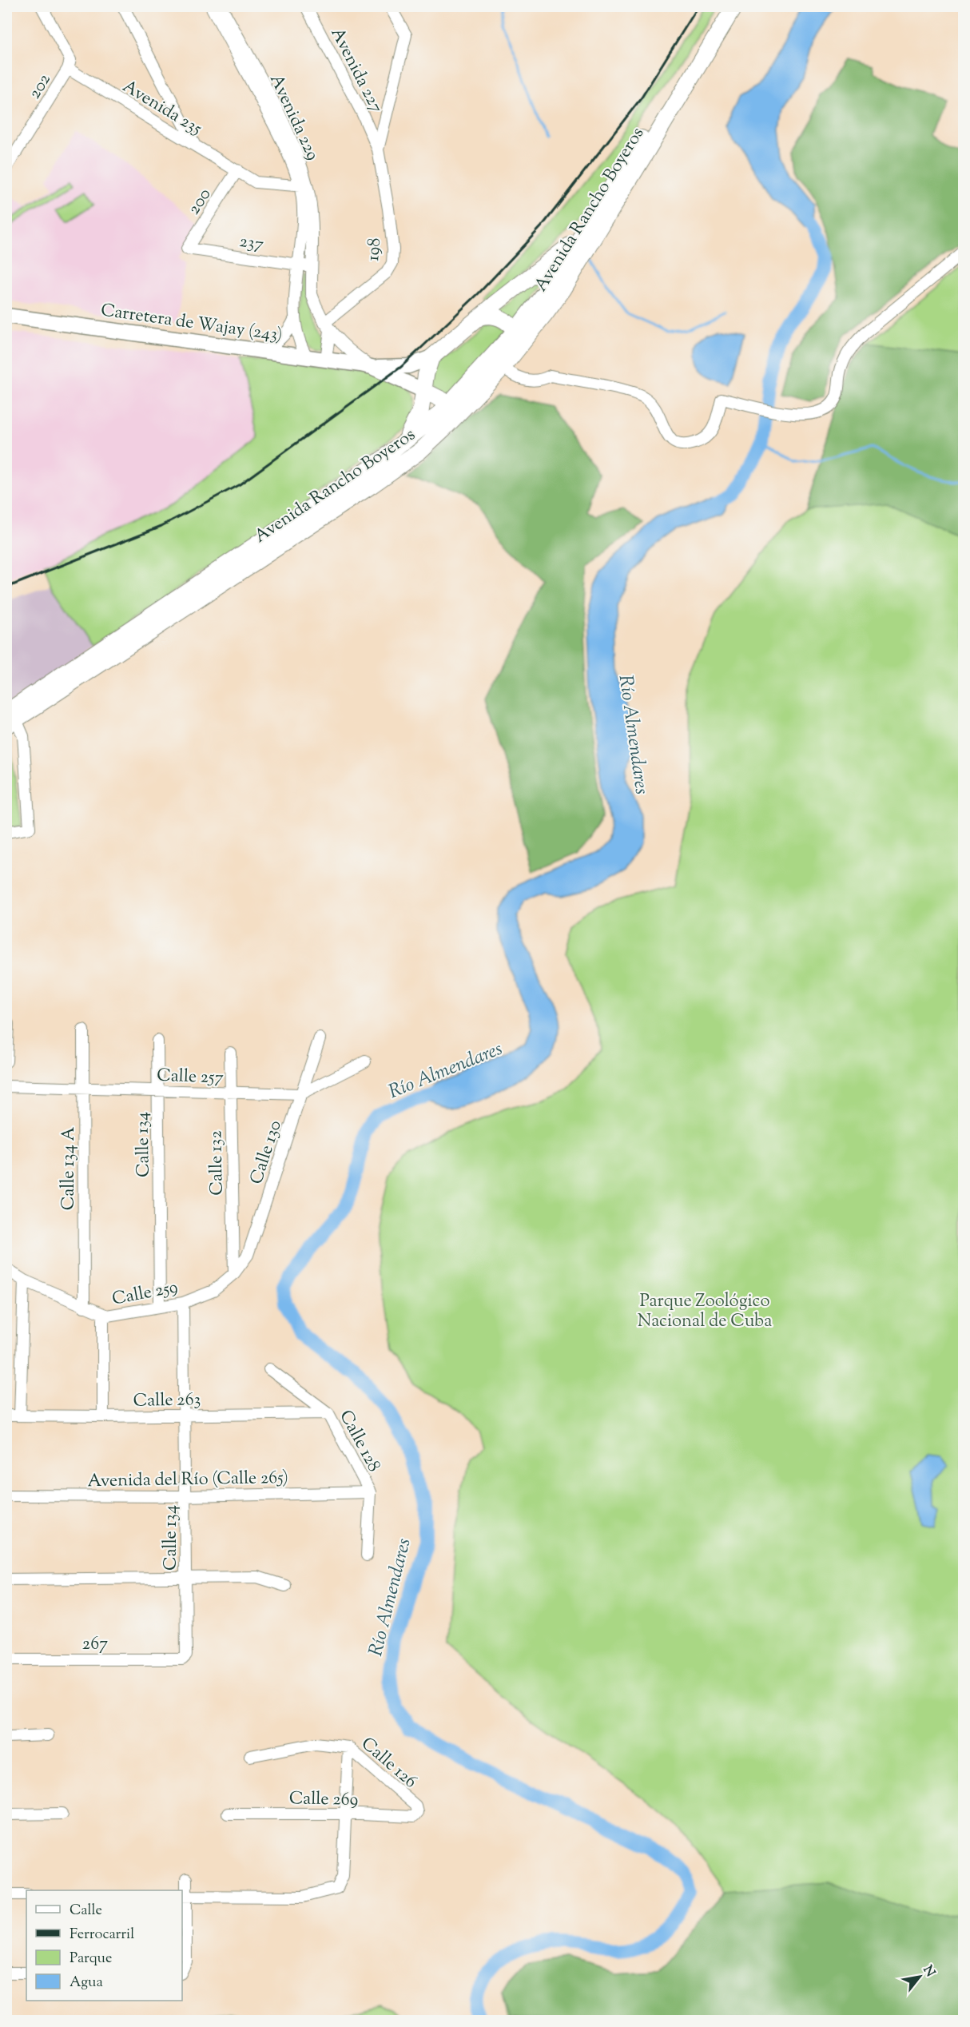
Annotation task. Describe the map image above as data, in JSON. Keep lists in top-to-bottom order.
{
  "streets": {
    "highway": ["Avenida Rancho Boyeros"],
    "main road": ["Carretera de Wajay (243)"],
    "street": [
      "Avenida 227",
      "202",
      "Avenida 235",
      "Avenida 229",
      "200",
      "237",
      "198",
      "Calle 257",
      "Calle 134",
      "Calle 130",
      "Calle 132",
      "Calle 134 A",
      "Calle 259",
      "Calle 263",
      "Calle 128",
      "Avenida del Río (Calle 265)",
      "267",
      "Calle 126",
      "Calle 269"
    ]
  },
  "crossings": [
    ["Avenida 227", "198"],
    ["202", "Avenida 235"],
    ["Avenida 235", "Avenida 229"],
    ["Avenida 235", "200"],
    ["Avenida 229", "237"],
    ["Avenida 229", "198"],
    ["Avenida 229", "Carretera de Wajay (243)"],
    ["200", "237"],
    ["Calle 257", "Calle 134"],
    ["Calle 257", "Calle 130"],
    ["Calle 257", "Calle 132"],
    ["Calle 257", "Calle 134 A"],
    ["Calle 134", "Calle 259"],
    ["Calle 134", "Calle 263"],
    ["Calle 134", "Avenida del Río (Calle 265)"],
    ["Calle 134", "267"],
    ["Calle 130", "Calle 132"],
    ["Calle 130", "Calle 259"],
    ["Calle 132", "Calle 259"],
    ["Calle 134 A", "Calle 259"],
    ["Calle 263", "Calle 128"],
    ["Calle 128", "Avenida del Río (Calle 265)"],
    ["Calle 126", "Calle 269"]
  ],
  "water": ["Río Almendares"],
  "parks": ["Parque Zoológico Nacional de Cuba"],
  "legend": [
    "Calle",
    "Ferrocarril",
    "Parque",
    "Agua"
  ],
  "north": "top right"
}
